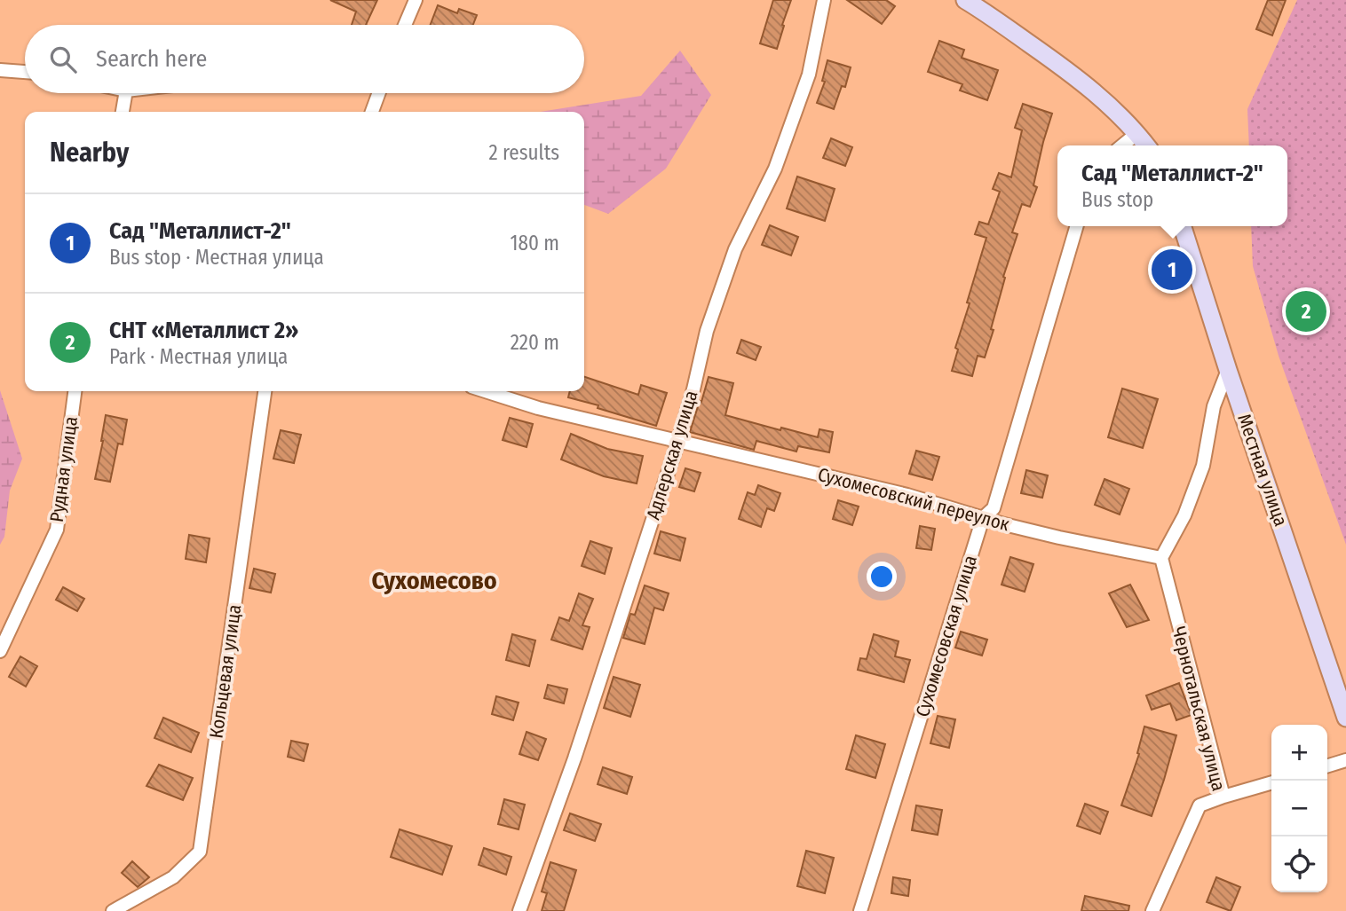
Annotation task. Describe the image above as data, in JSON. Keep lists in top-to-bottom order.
{
  "streets": {
    "main road": ["Местная улица"],
    "street": [
      "Адлерская улица",
      "Рудная улица",
      "Сухомесовский переулок",
      "Сухомесовская улица",
      "Кольцевая улица",
      "Чернотальская улица"
    ]
  },
  "crossings": [
    ["Адлерская улица", "Сухомесовский переулок"],
    ["Сухомесовский переулок", "Сухомесовская улица"],
    ["Сухомесовский переулок", "Чернотальская улица"]
  ],
  "districts": ["Сухомесово"],
  "page": {
    "search": "Search here",
    "heading": ["Nearby", "2 results"],
    "popup": ["Сад \"Металлист-2\"", "Bus stop"],
    "list": [
      {
        "mark": "1",
        "name": "Сад \"Металлист-2\"",
        "note": "Bus stop · Местная улица",
        "value": "180 m"
      },
      {
        "mark": "2",
        "name": "СНТ «Металлист 2»",
        "note": "Park · Местная улица",
        "value": "220 m"
      }
    ],
    "pins": ["1", "2"],
    "map_buttons": ["+", "−"]
  }
}
